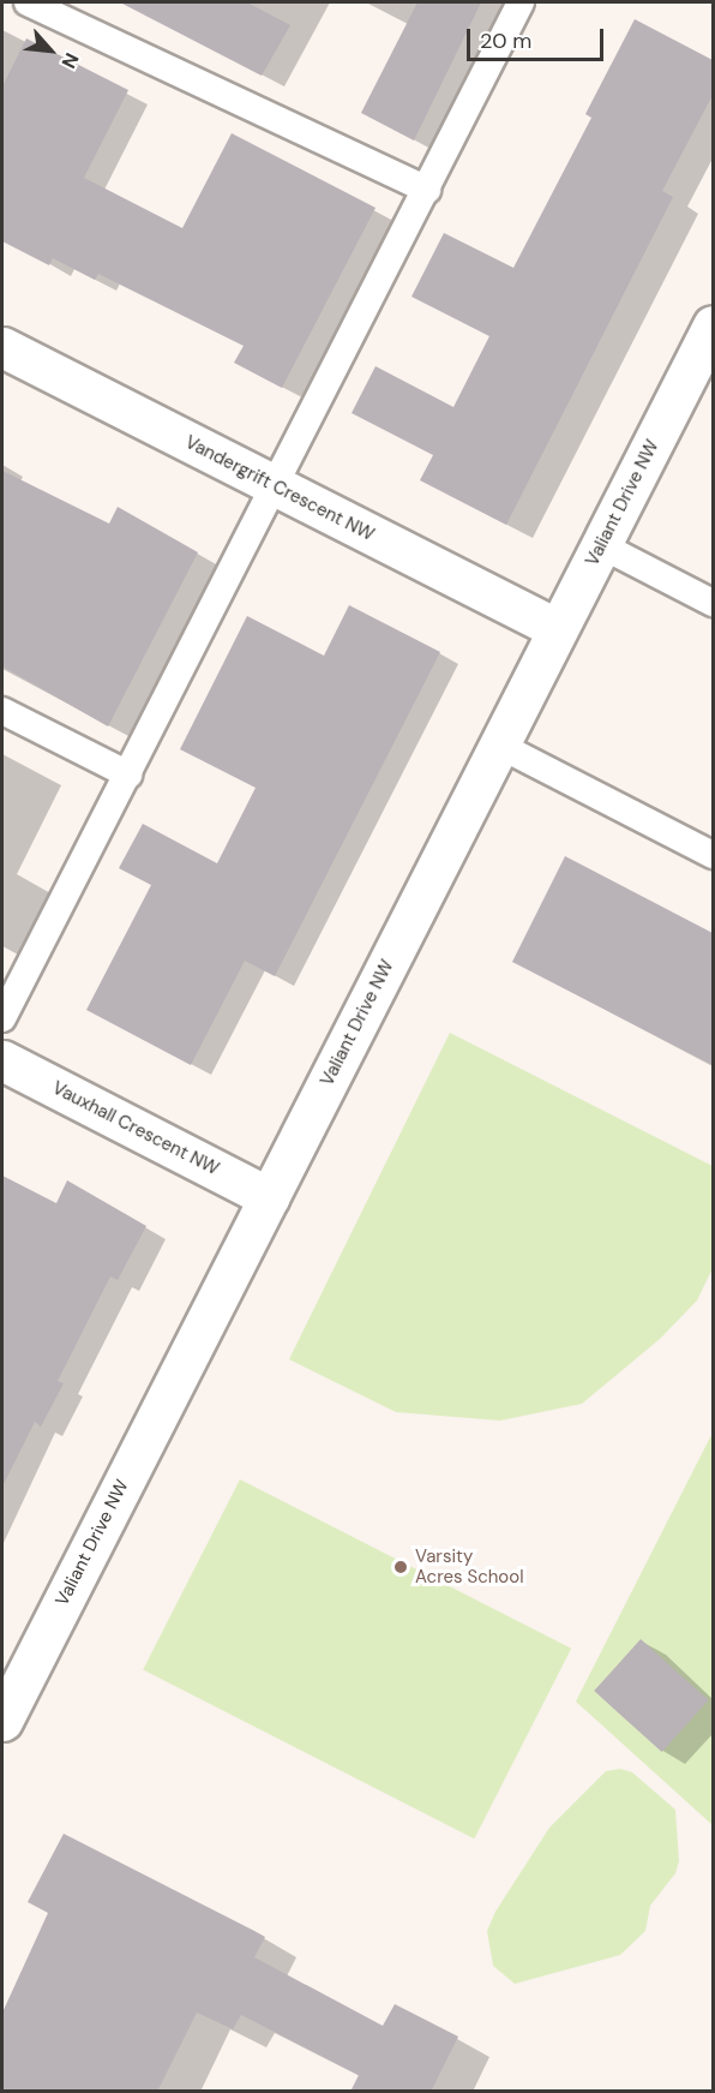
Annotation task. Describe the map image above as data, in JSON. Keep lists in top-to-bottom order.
{
  "streets": {
    "street": ["Vandergrift Crescent NW", "Valiant Drive NW", "Vauxhall Crescent NW"]
  },
  "crossings": [
    ["Vandergrift Crescent NW", "Valiant Drive NW"],
    ["Valiant Drive NW", "Vauxhall Crescent NW"]
  ],
  "places": ["Varsity Acres School"],
  "scale_bar": "20 m",
  "north": "bottom right"
}
